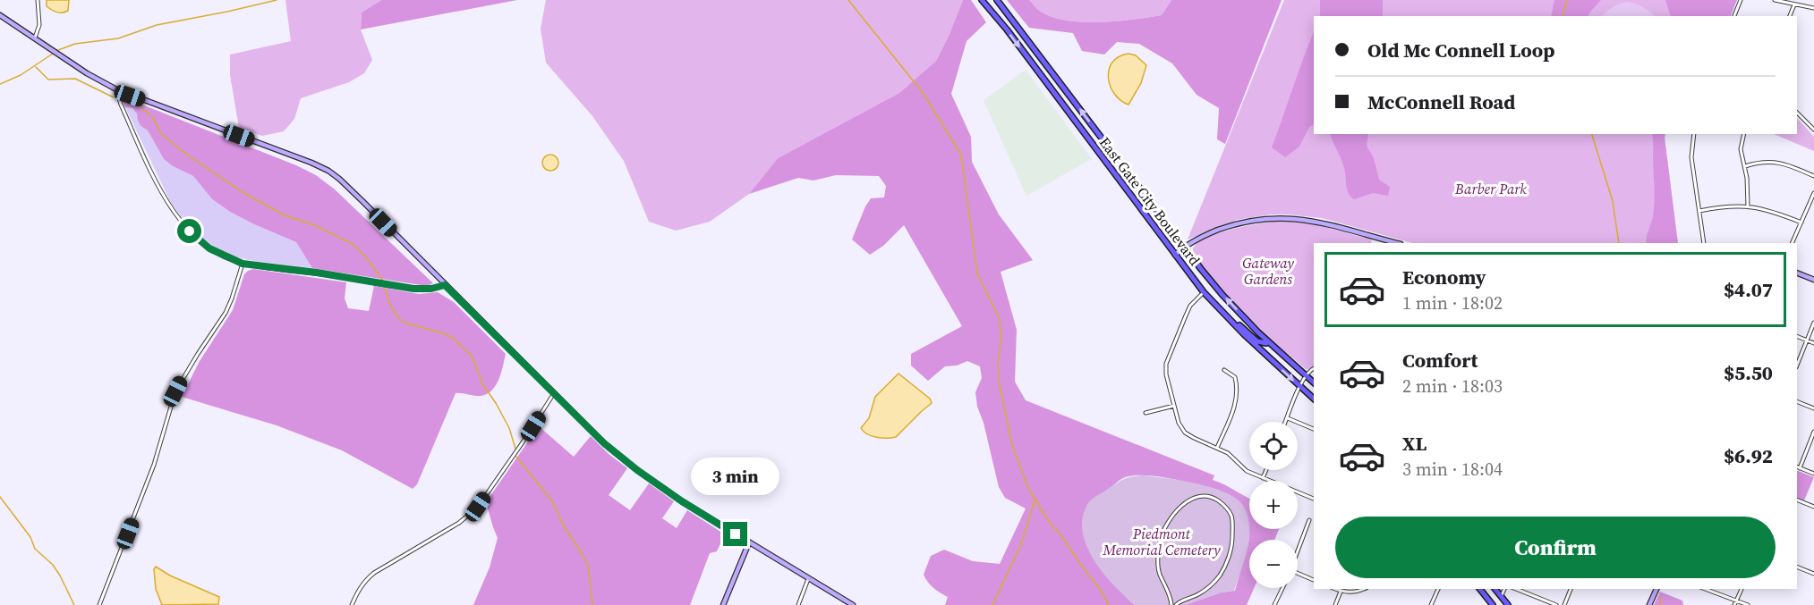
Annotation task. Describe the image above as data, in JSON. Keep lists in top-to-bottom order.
{
  "streets": {
    "main road": ["East Gate City Boulevard"]
  },
  "parks": ["Barber Park", "Gateway Gardens", "Piedmont Memorial Cemetery"],
  "page": {
    "banner": ["Old Mc Connell Loop", "McConnell Road"],
    "list": [
      {
        "name": "Economy",
        "note": "1 min · 18:02",
        "value": "$4.07"
      },
      {
        "name": "Comfort",
        "note": "2 min · 18:03",
        "value": "$5.50"
      },
      {
        "name": "XL",
        "note": "3 min · 18:04",
        "value": "$6.92"
      }
    ],
    "map_buttons": ["+", "−"],
    "bubble": "3 min",
    "buttons": "Confirm"
  }
}
